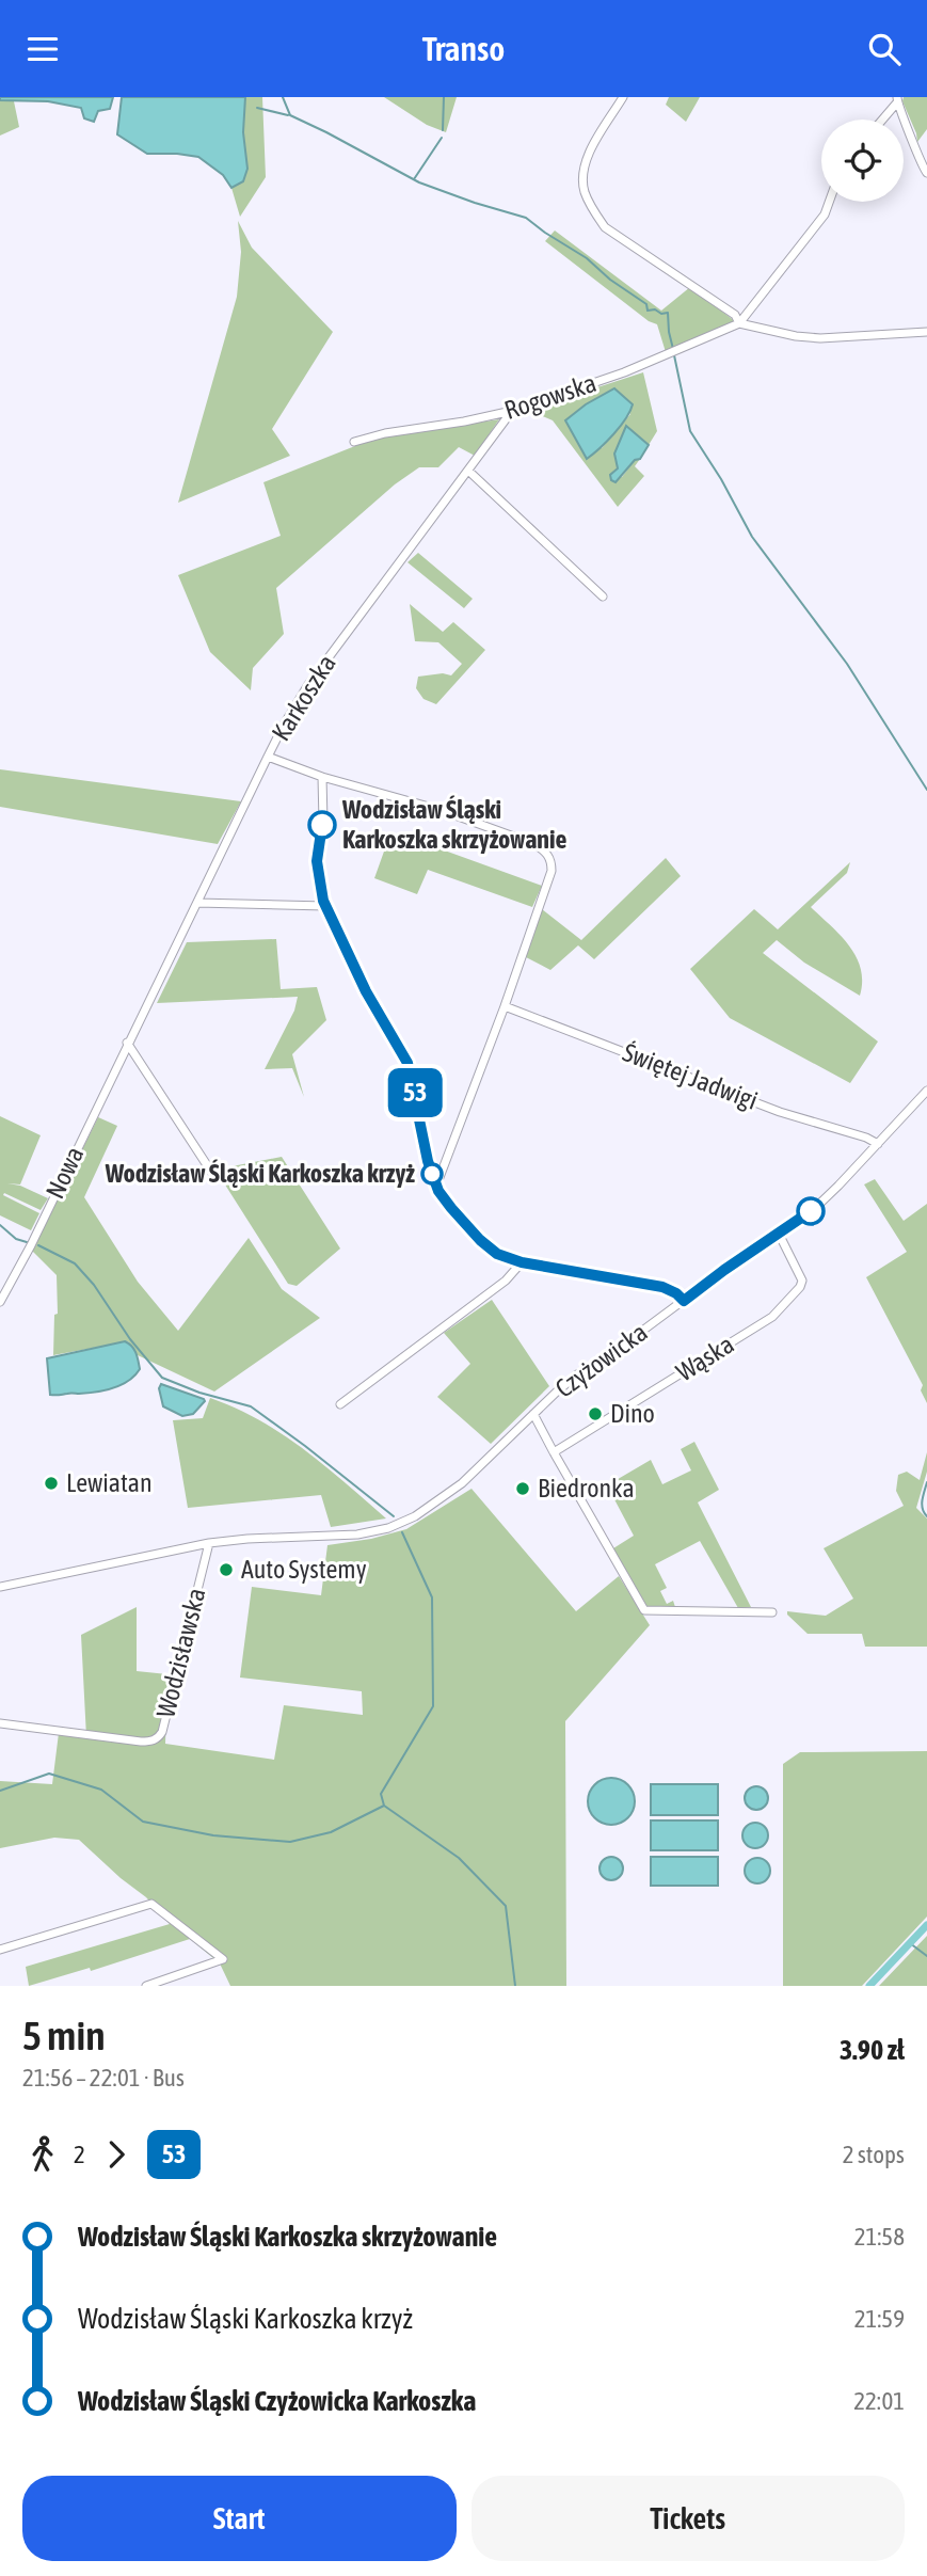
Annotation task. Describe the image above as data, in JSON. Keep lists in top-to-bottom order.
{
  "streets": {
    "street": [
      "Rogowska",
      "Karkoszka",
      "Świętej Jadwigi",
      "Nowa",
      "Wąska",
      "Czyżowicka",
      "Wodzisławska"
    ]
  },
  "crossings": [
    ["Rogowska", "Karkoszka"],
    ["Karkoszka", "Nowa"],
    ["Świętej Jadwigi", "Czyżowicka"],
    ["Wąska", "Czyżowicka"],
    ["Czyżowicka", "Wodzisławska"]
  ],
  "places": [
    "Wodzisław Śląski Karkoszka skrzyżowanie",
    "Wodzisław Śląski Karkoszka krzyż",
    "Dino",
    "Lewiatan",
    "Biedronka",
    "Auto Systemy"
  ],
  "lines": ["bus line 53"],
  "page": {
    "header": "Transo",
    "on_map": "53",
    "heading": ["5 min", "21:56 – 22:01 · Bus", "3.90 zł"],
    "legs": ["2", "53", "2 stops"],
    "list": [
      {
        "name": "Wodzisław Śląski Karkoszka skrzyżowanie",
        "value": "21:58"
      },
      {
        "name": "Wodzisław Śląski Karkoszka krzyż",
        "value": "21:59"
      },
      {
        "name": "Wodzisław Śląski Czyżowicka Karkoszka",
        "value": "22:01"
      }
    ],
    "buttons": ["Start", "Tickets"]
  }
}
